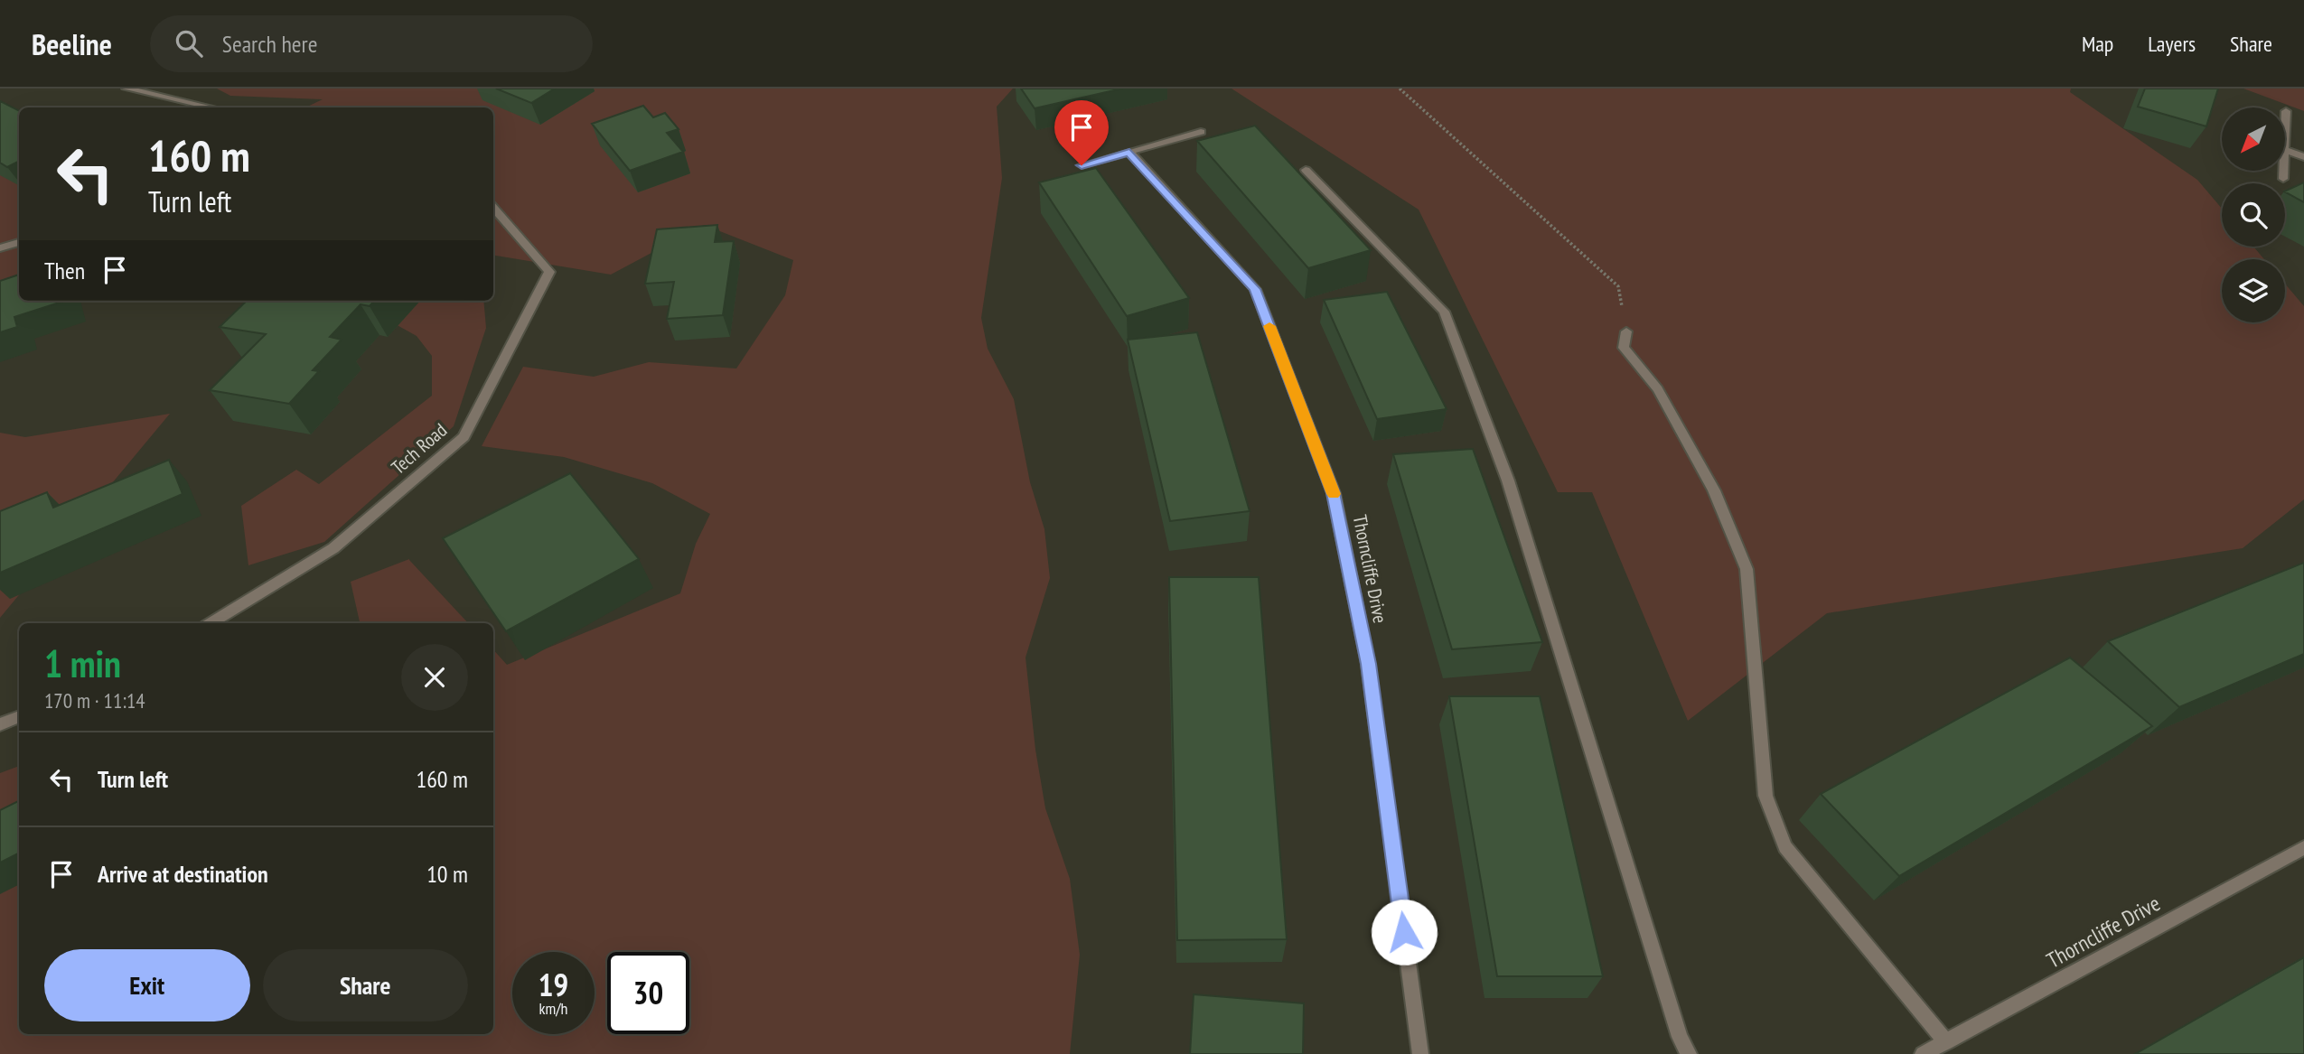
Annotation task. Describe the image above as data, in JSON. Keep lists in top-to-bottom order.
{
  "streets": {
    "street": ["Tech Road", "Thorncliffe Drive"]
  },
  "north": "bottom left",
  "page": {
    "header": "Beeline",
    "search": "Search here",
    "nav": ["Map", "Layers", "Share"],
    "turn": ["160 m", "Turn left"],
    "then": "Then",
    "heading": ["1 min", "170 m · 11:14"],
    "list": [
      {
        "name": "Turn left",
        "value": "160 m"
      },
      {
        "name": "Arrive at destination",
        "value": "10 m"
      }
    ],
    "buttons": ["Exit", "Share"],
    "speed": "19 km/h",
    "limit": "30"
  }
}
